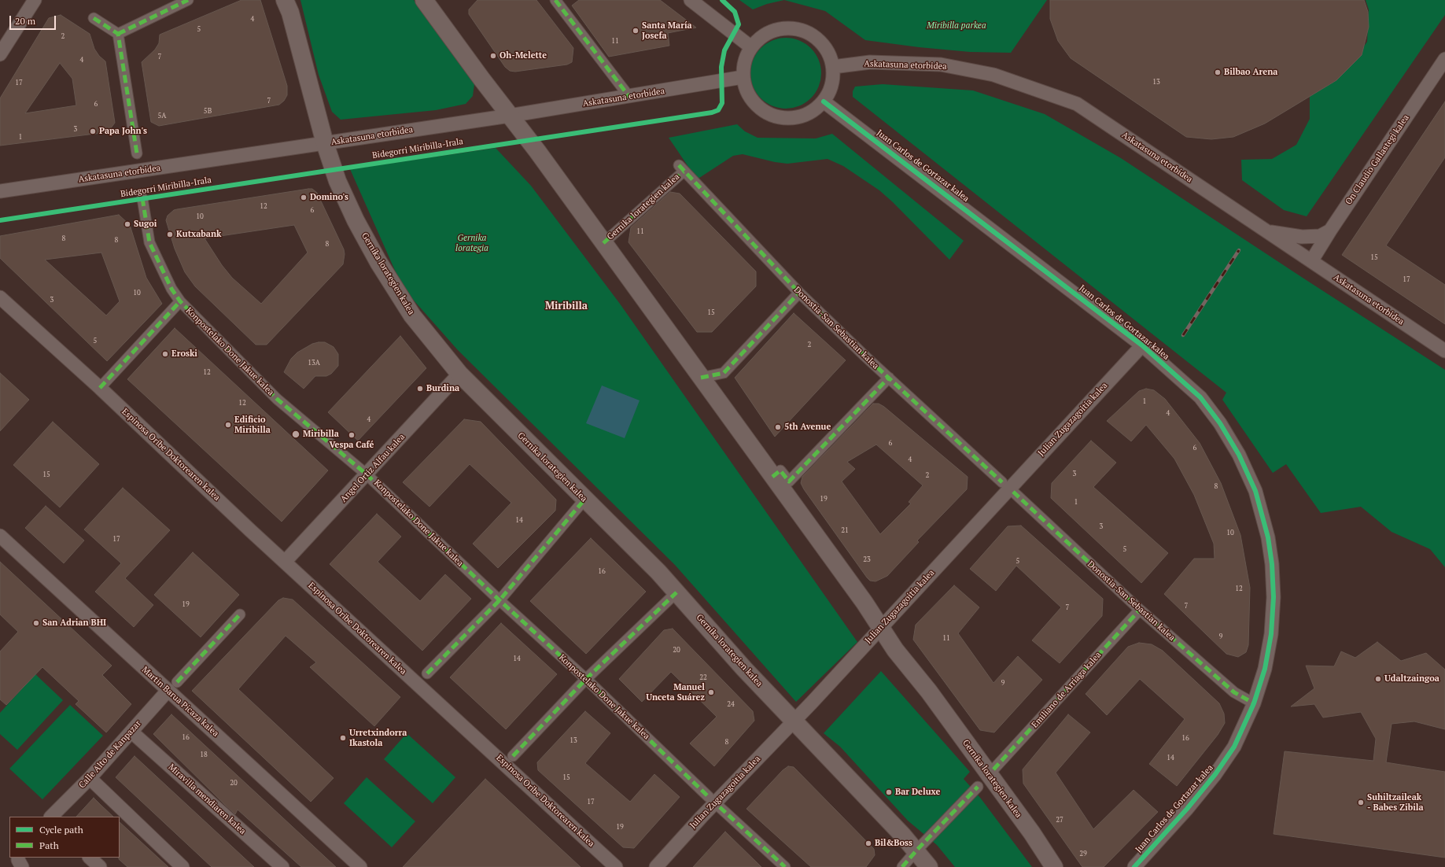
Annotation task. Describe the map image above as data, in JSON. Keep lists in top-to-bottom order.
{
  "streets": {
    "main road": ["Gernika lorategien kalea"],
    "street": [
      "Askatasuna etorbidea",
      "On Claudio Gallastegi kalea",
      "Juan Carlos de Gortazar kalea",
      "Donostia-San Sebastian kalea",
      "Konpostelako Done Jakue kalea",
      "Julian Zugazagoitia kalea",
      "Espinosa Oribe Doktorearen kalea",
      "Angel Ortiz Alfau kalea",
      "Emiliano de Arriaga kalea",
      "Martin Barua Picaza kalea",
      "Calle Alto de Kanpazar",
      "Miravilla mendiaren kalea"
    ],
    "cycle path": ["Bidegorri Miribilla-Irala"]
  },
  "crossings": [
    ["Askatasuna etorbidea", "On Claudio Gallastegi kalea"],
    ["Askatasuna etorbidea", "Juan Carlos de Gortazar kalea"],
    ["Askatasuna etorbidea", "Gernika lorategien kalea"],
    ["Juan Carlos de Gortazar kalea", "Donostia-San Sebastian kalea"],
    ["Juan Carlos de Gortazar kalea", "Julian Zugazagoitia kalea"],
    ["Gernika lorategien kalea", "Donostia-San Sebastian kalea"],
    ["Gernika lorategien kalea", "Julian Zugazagoitia kalea"],
    ["Gernika lorategien kalea", "Angel Ortiz Alfau kalea"],
    ["Donostia-San Sebastian kalea", "Emiliano de Arriaga kalea"],
    ["Konpostelako Done Jakue kalea", "Angel Ortiz Alfau kalea"],
    ["Espinosa Oribe Doktorearen kalea", "Angel Ortiz Alfau kalea"],
    ["Martin Barua Picaza kalea", "Calle Alto de Kanpazar"],
    ["Calle Alto de Kanpazar", "Miravilla mendiaren kalea"]
  ],
  "districts": ["Miribilla"],
  "parks": ["Miribilla parkea", "Gernika lorategia"],
  "places": [
    "Santa María Josefa",
    "Oh-Melette",
    "Bilbao Arena",
    "Papa John's",
    "Domino's",
    "Sugoi",
    "Kutxabank",
    "Eroski",
    "Burdina",
    "Edificio Miribilla",
    "5th Avenue",
    "Miribilla",
    "Vespa Café",
    "San Adrian BHI",
    "Udaltzaingoa",
    "Manuel Unceta Suárez",
    "Urretxindorra Ikastola",
    "Bar Deluxe",
    "Suhiltzaileak - Babes Zibila",
    "Bil&Boss"
  ],
  "house_numbers": [
    "4",
    "5",
    "2",
    "11",
    "7",
    "4",
    "13",
    "17",
    "7",
    "6",
    "5B",
    "5A",
    "3",
    "1",
    "12",
    "6",
    "10",
    "11",
    "8",
    "8",
    "8",
    "15",
    "17",
    "10",
    "3",
    "15",
    "5",
    "2",
    "13A",
    "12",
    "1",
    "12",
    "4",
    "4",
    "6",
    "6",
    "4",
    "3",
    "15",
    "2",
    "8",
    "19",
    "1",
    "14",
    "3",
    "21",
    "10",
    "17",
    "5",
    "23",
    "5",
    "16",
    "12",
    "19",
    "7",
    "7",
    "9",
    "11",
    "20",
    "14",
    "22",
    "9",
    "24",
    "16",
    "16",
    "13",
    "8",
    "18",
    "14",
    "15",
    "20",
    "17",
    "27",
    "19",
    "29"
  ],
  "legend": ["Cycle path", "Path"],
  "scale_bar": "20 m"
}
